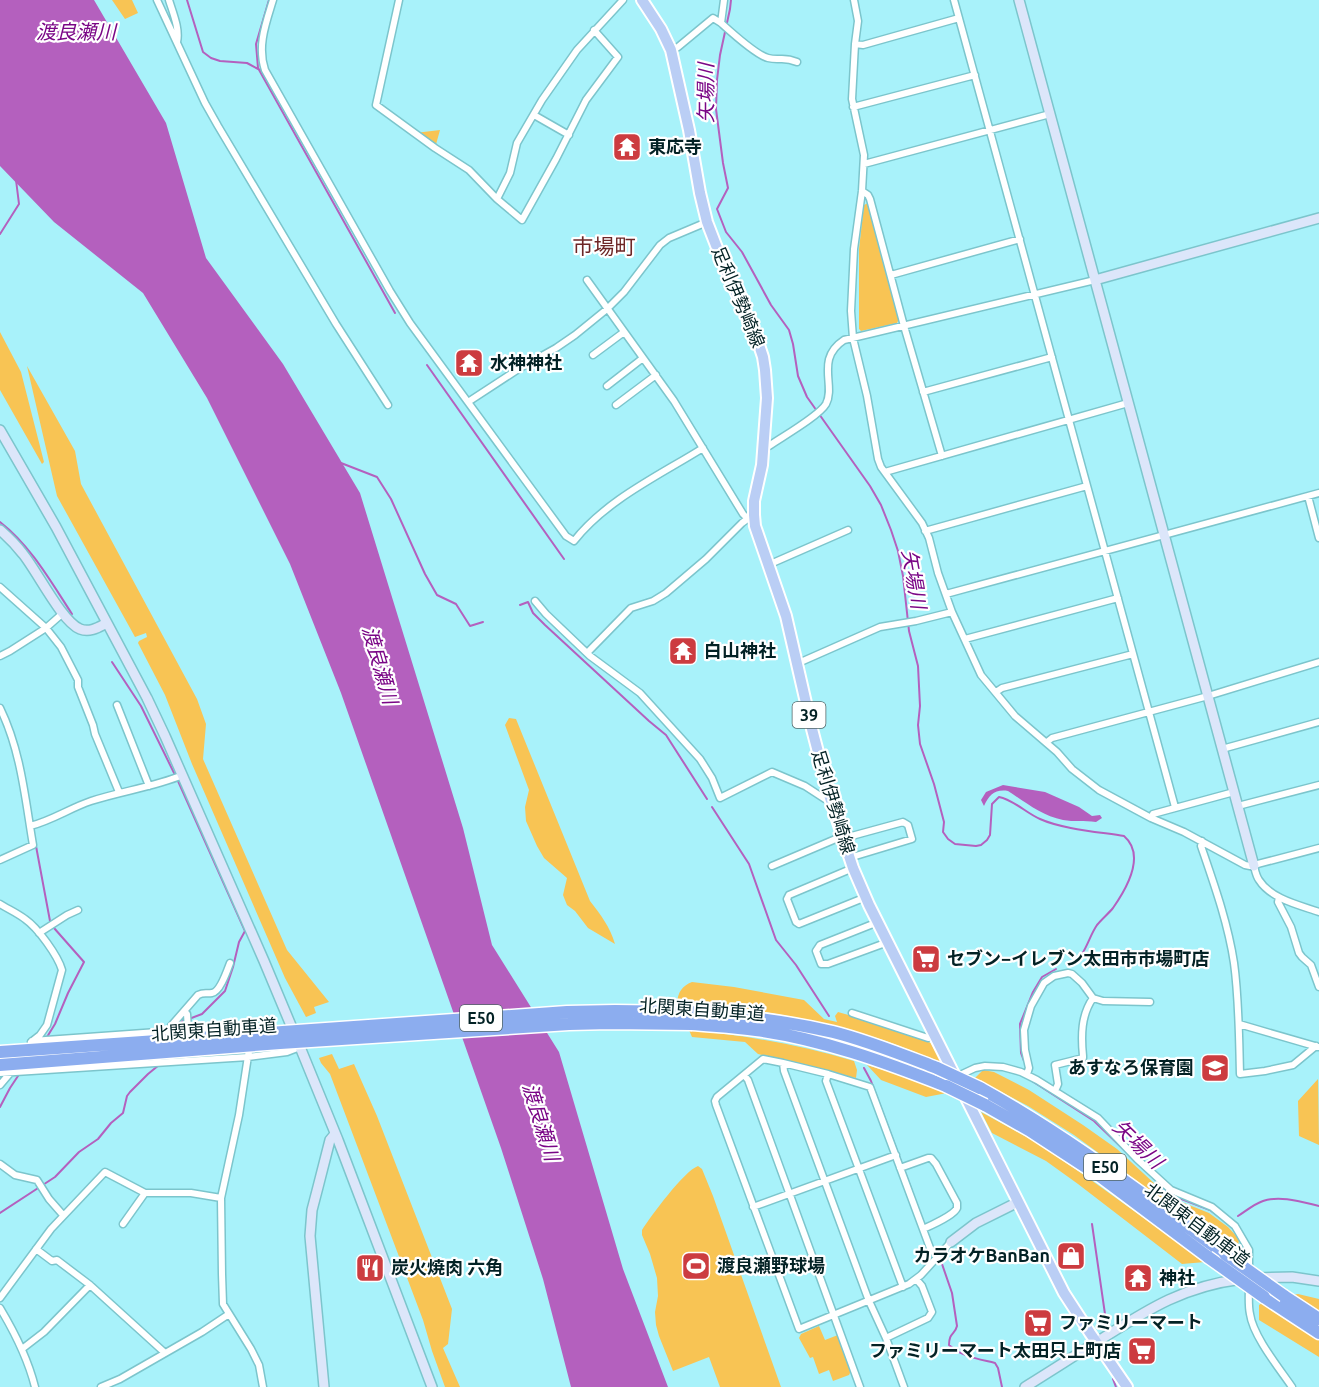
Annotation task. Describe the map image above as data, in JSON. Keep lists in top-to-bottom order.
{
  "streets": {
    "highway": ["北関東自動車道", "E50"],
    "main road": ["足利伊勢崎線", "39"]
  },
  "crossings": [
    ["足利伊勢崎線", "北関東自動車道"]
  ],
  "districts": ["市場町"],
  "water": ["渡良瀬川", "矢場川"],
  "places": {
    "temple": [
      "東応寺",
      "水神神社",
      "白山神社",
      "神社"
    ],
    "supermarket": ["セブン−イレブン太田市市場町店", "ファミリーマート", "ファミリーマート太田只上町店"],
    "school or university": ["あすなろ保育園"],
    "shop": ["カラオケBanBan"],
    "sports": ["渡良瀬野球場"],
    "restaurant": ["炭火焼肉 六角"]
  }
}
